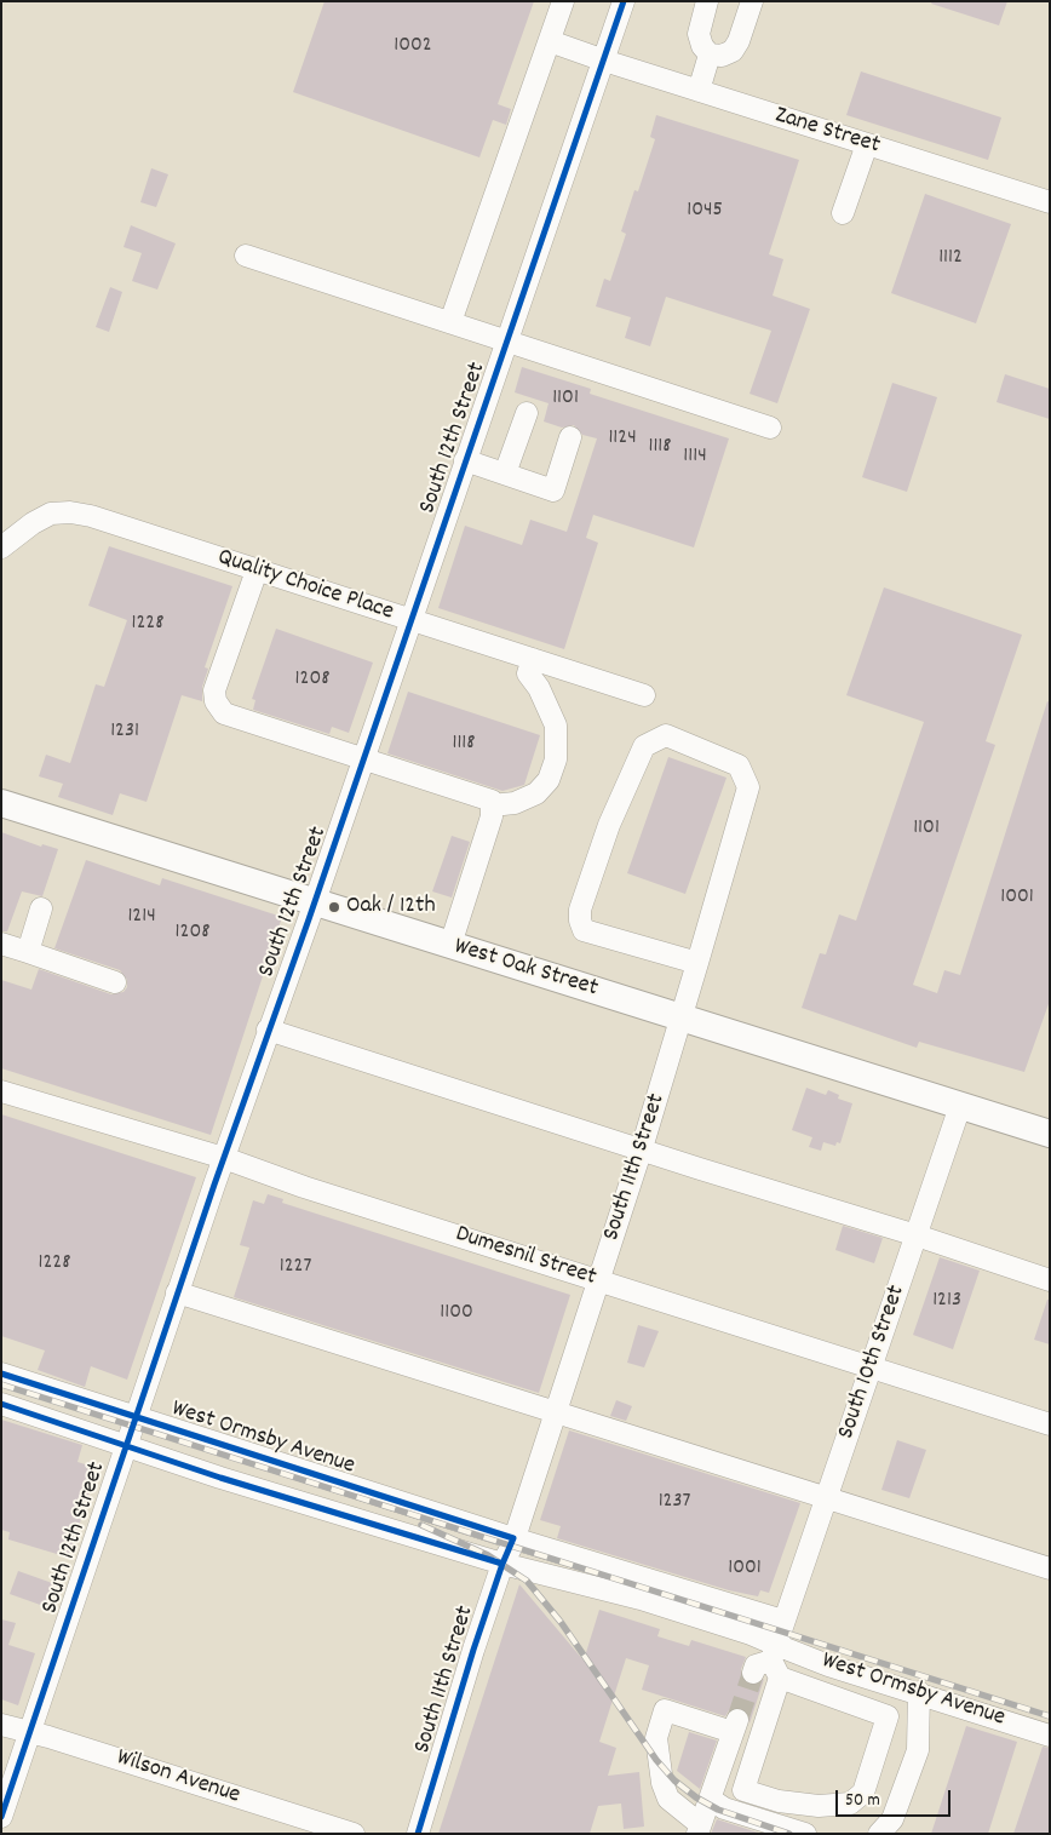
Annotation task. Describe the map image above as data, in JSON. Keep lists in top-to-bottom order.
{
  "streets": {
    "main road": ["West Oak Street"],
    "street": [
      "Zane Street",
      "South 12th Street",
      "Quality Choice Place",
      "South 11th Street",
      "Dumesnil Street",
      "South 10th Street",
      "West Ormsby Avenue",
      "Wilson Avenue"
    ]
  },
  "crossings": [
    ["Zane Street", "South 12th Street"],
    ["South 12th Street", "Quality Choice Place"],
    ["South 12th Street", "West Oak Street"],
    ["South 12th Street", "Dumesnil Street"],
    ["South 12th Street", "West Ormsby Avenue"],
    ["South 12th Street", "Wilson Avenue"],
    ["West Oak Street", "South 11th Street"],
    ["West Oak Street", "South 10th Street"],
    ["South 11th Street", "Dumesnil Street"],
    ["South 11th Street", "West Ormsby Avenue"],
    ["Dumesnil Street", "South 10th Street"],
    ["South 10th Street", "West Ormsby Avenue"]
  ],
  "places": ["Oak / 12th"],
  "house_numbers": [
    "1002",
    "1045",
    "1112",
    "1101",
    "1124",
    "1118",
    "1114",
    "1228",
    "1208",
    "1231",
    "1118",
    "1101",
    "1001",
    "1214",
    "1208",
    "1228",
    "1227",
    "1213",
    "1100",
    "1237",
    "1001"
  ],
  "scale_bar": "50 m"
}
